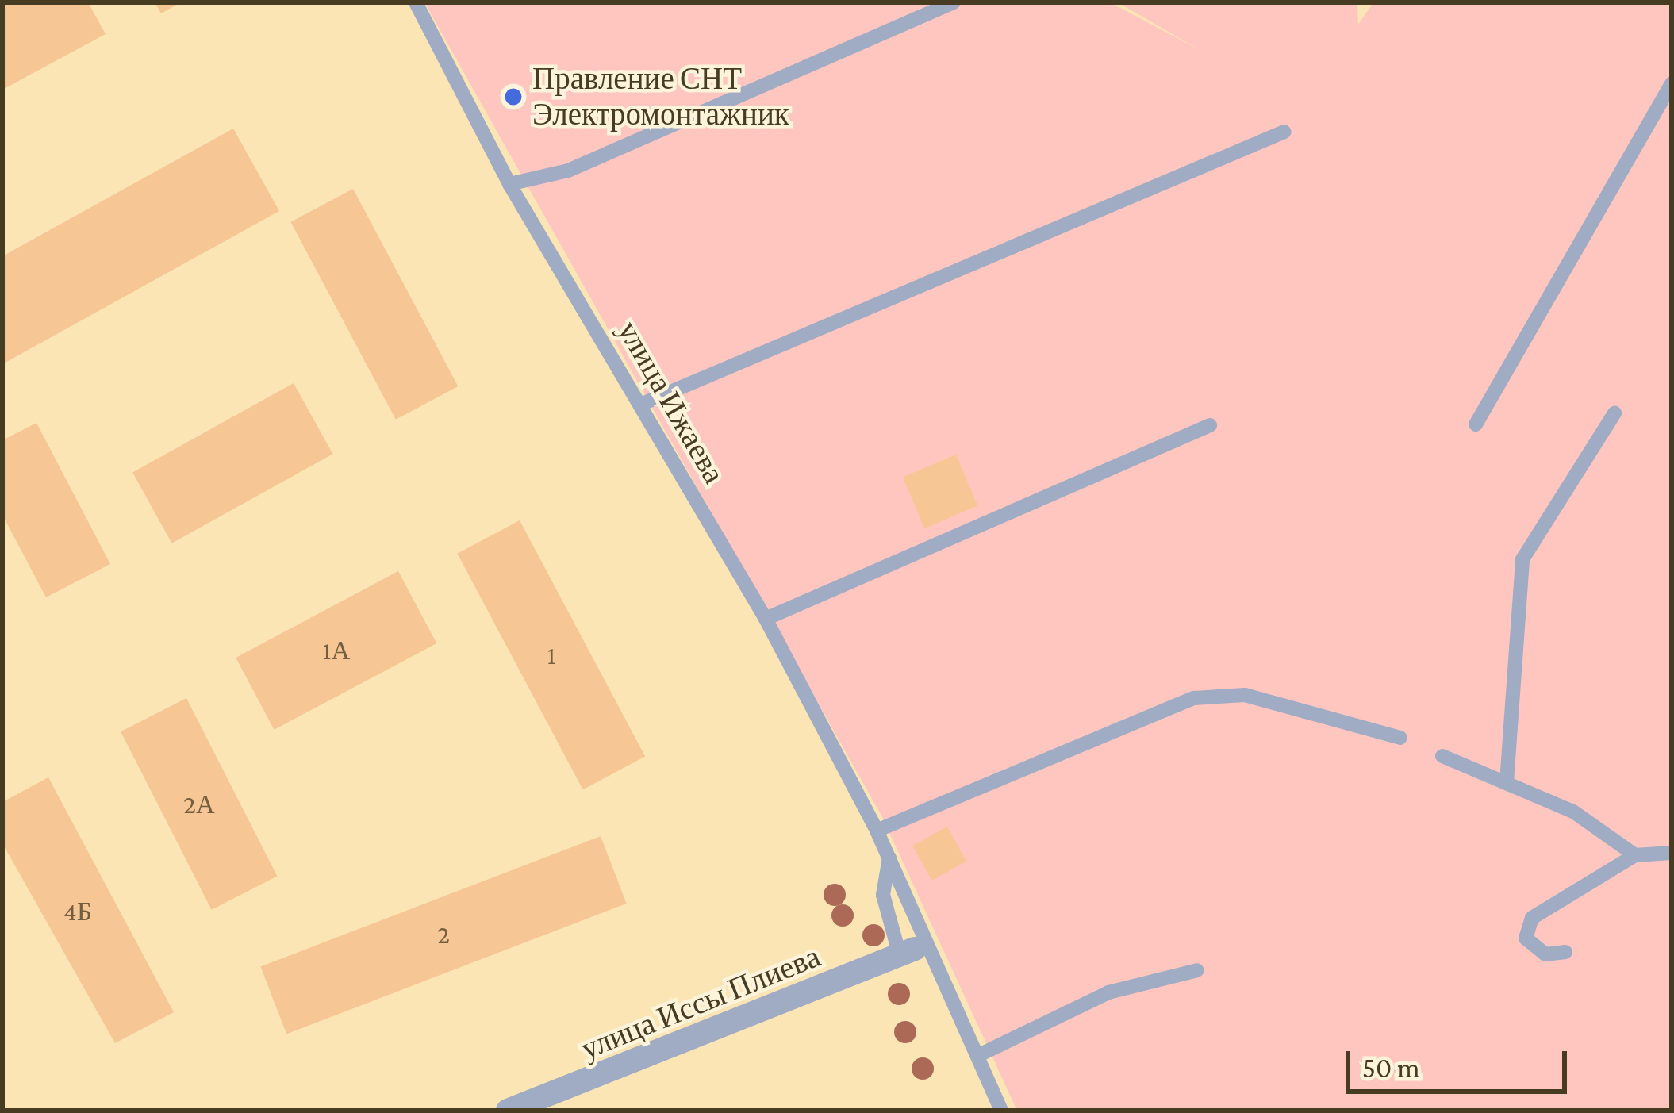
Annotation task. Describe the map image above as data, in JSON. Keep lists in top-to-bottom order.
{
  "streets": {
    "street": ["улица Иссы Плиева"],
    "lane": ["улица Ижаева"]
  },
  "places": ["Правление СНТ Электромонтажник"],
  "house_numbers": [
    "1А",
    "1",
    "2А",
    "4Б",
    "2"
  ],
  "scale_bar": "50 m"
}
